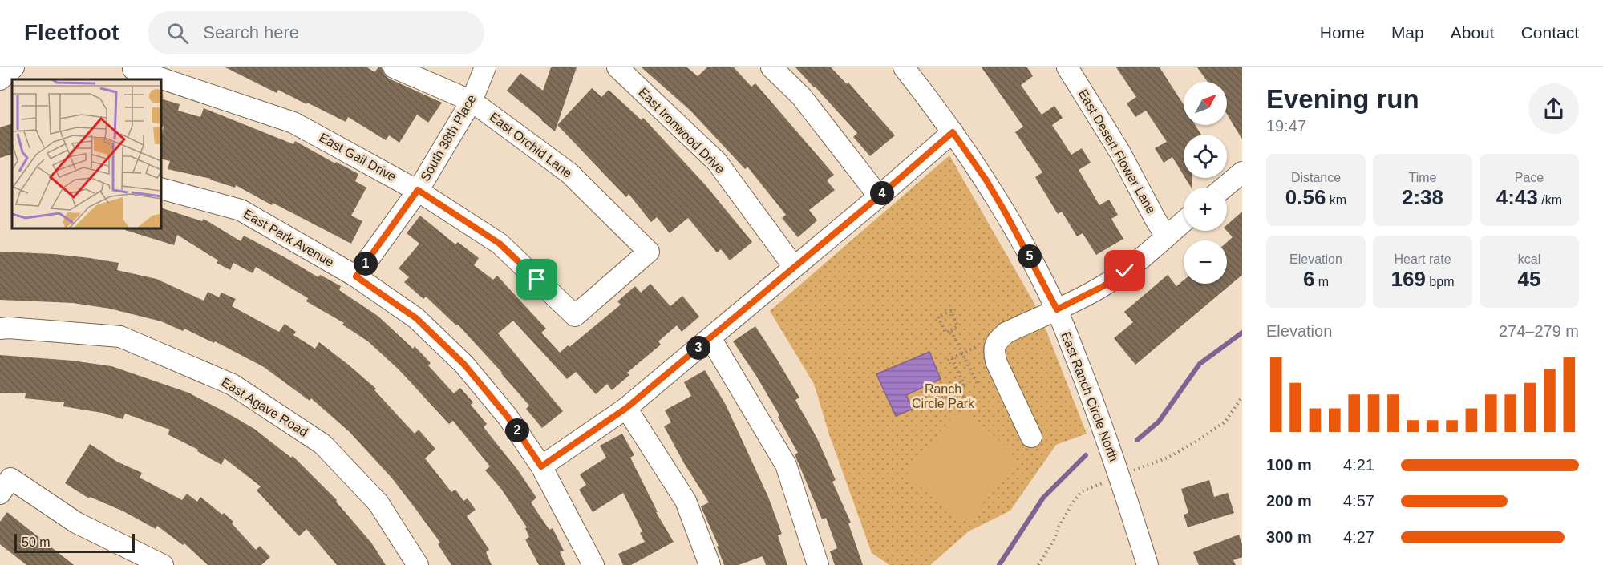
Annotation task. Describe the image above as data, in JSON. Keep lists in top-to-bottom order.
{
  "streets": {
    "street": [
      "East Ironwood Drive",
      "South 38th Place",
      "East Orchid Lane",
      "East Desert Flower Lane",
      "East Gail Drive",
      "East Park Avenue",
      "East Ranch Circle North",
      "East Agave Road"
    ]
  },
  "crossings": [
    ["South 38th Place", "East Orchid Lane"],
    ["South 38th Place", "East Gail Drive"],
    ["South 38th Place", "East Park Avenue"],
    ["East Orchid Lane", "East Gail Drive"]
  ],
  "parks": ["Ranch Circle Park"],
  "scale_bar": "50 m",
  "north": "top right",
  "page": {
    "header": "Fleetfoot",
    "search": "Search here",
    "nav": [
      "Home",
      "Map",
      "About",
      "Contact"
    ],
    "heading": ["Evening run", "19:47"],
    "map_buttons": ["+", "−"],
    "stats": [
      ["Distance", "0.56 km"],
      ["Time", "2:38"],
      ["Pace", "4:43 /km"],
      ["Elevation", "6 m"],
      ["Heart rate", "169 bpm"],
      ["kcal", "45"]
    ],
    "pins": [
      "4",
      "5",
      "1",
      "3",
      "2"
    ],
    "chart": ["Elevation", "274–279 m"],
    "list": [
      {
        "name": "100 m",
        "note": "4:21"
      },
      {
        "name": "200 m",
        "note": "4:57"
      },
      {
        "name": "300 m",
        "note": "4:27"
      }
    ],
    "scale": "50 m"
  }
}
